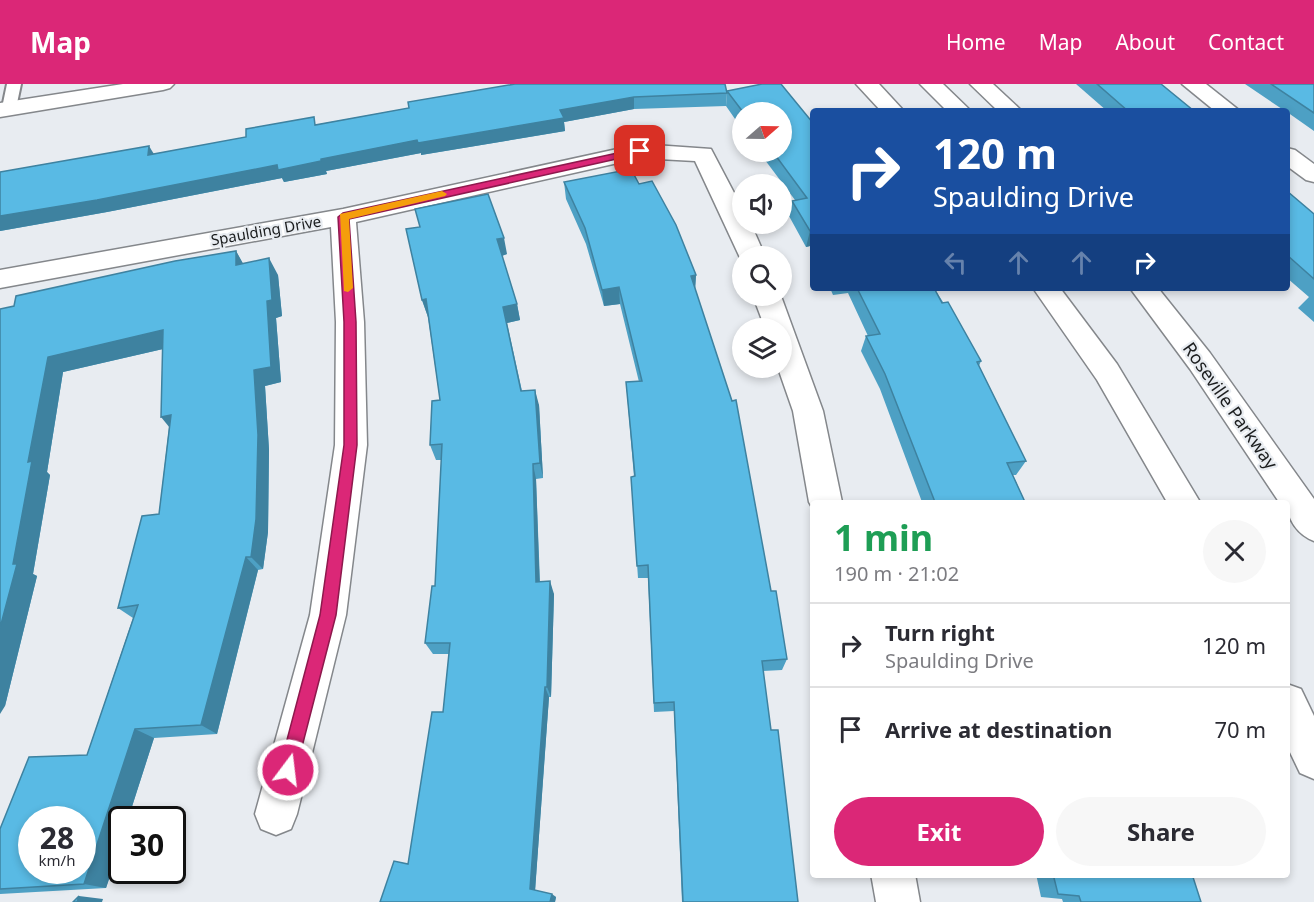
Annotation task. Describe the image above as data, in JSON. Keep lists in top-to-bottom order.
{
  "streets": {
    "street": ["Spaulding Drive", "Roseville Parkway"]
  },
  "north": "right",
  "page": {
    "header": "Map",
    "nav": [
      "Home",
      "Map",
      "About",
      "Contact"
    ],
    "turn": ["120 m", "Spaulding Drive"],
    "heading": ["1 min", "190 m · 21:02"],
    "list": [
      {
        "name": "Turn right",
        "note": "Spaulding Drive",
        "value": "120 m"
      },
      {
        "name": "Arrive at destination",
        "value": "70 m"
      }
    ],
    "buttons": ["Exit", "Share"],
    "speed": "28 km/h",
    "limit": "30"
  }
}
